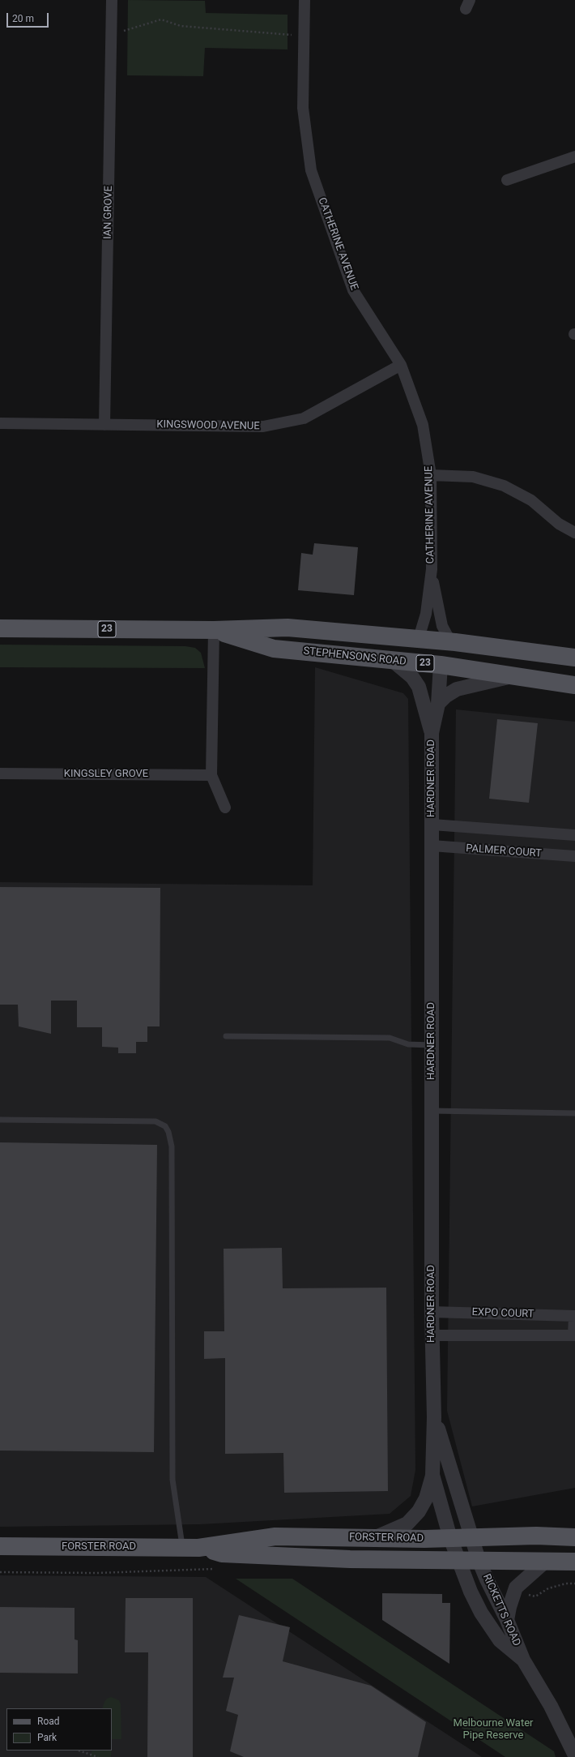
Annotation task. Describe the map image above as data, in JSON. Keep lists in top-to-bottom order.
{
  "streets": {
    "main road": ["23", "STEPHENSONS ROAD", "FORSTER ROAD"],
    "street": [
      "IAN GROVE",
      "CATHERINE AVENUE",
      "KINGSWOOD AVENUE",
      "KINGSLEY GROVE",
      "HARDNER ROAD",
      "PALMER COURT",
      "EXPO COURT",
      "RICKETTS ROAD"
    ]
  },
  "crossings": [
    ["IAN GROVE", "KINGSWOOD AVENUE"],
    ["CATHERINE AVENUE", "KINGSWOOD AVENUE"],
    ["CATHERINE AVENUE", "STEPHENSONS ROAD"],
    ["STEPHENSONS ROAD", "HARDNER ROAD"],
    ["HARDNER ROAD", "PALMER COURT"],
    ["HARDNER ROAD", "EXPO COURT"],
    ["HARDNER ROAD", "FORSTER ROAD"],
    ["HARDNER ROAD", "RICKETTS ROAD"],
    ["FORSTER ROAD", "RICKETTS ROAD"]
  ],
  "parks": ["Melbourne Water Pipe Reserve"],
  "legend": ["Road", "Park"],
  "scale_bar": "20 m"
}
